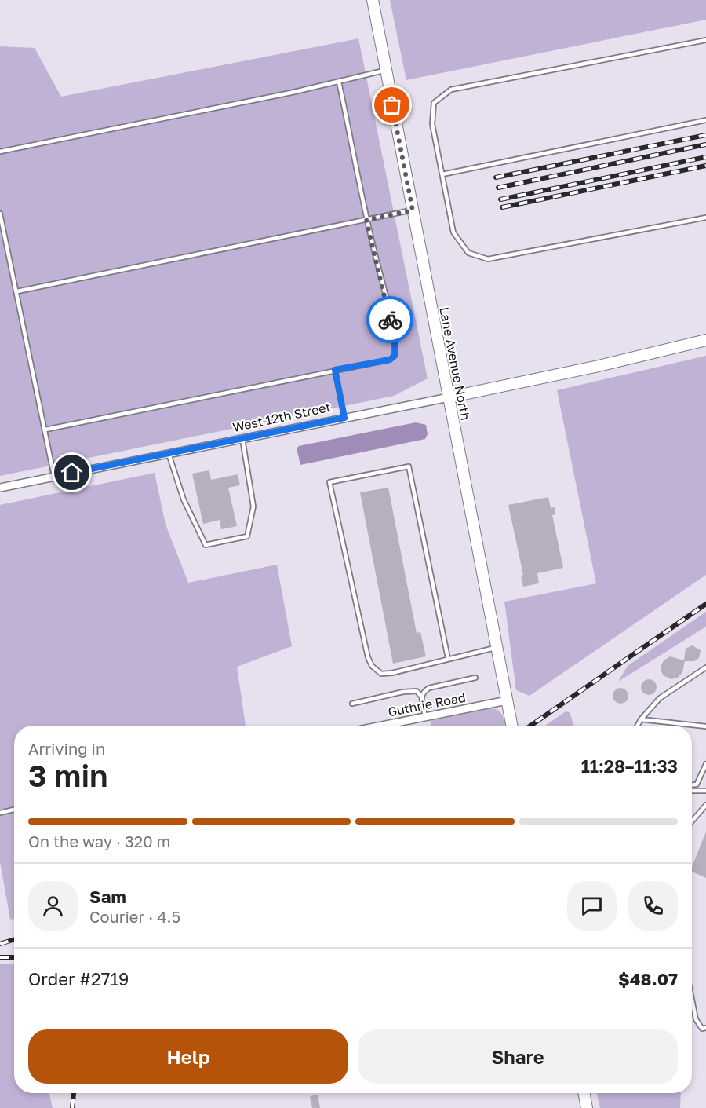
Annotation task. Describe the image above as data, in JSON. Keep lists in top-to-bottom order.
{
  "streets": {
    "main road": ["Lane Avenue North", "West 12th Street"],
    "street": ["Guthrie Road"]
  },
  "crossings": [
    ["Lane Avenue North", "West 12th Street"],
    ["Lane Avenue North", "Guthrie Road"]
  ],
  "page": {
    "heading": ["3 min", "Arriving in", "11:28–11:33"],
    "panel": [
      "Sam",
      "Courier · 4.5",
      "Order #2719",
      "$48.07"
    ],
    "bar": "On the way · 320 m",
    "buttons": ["Help", "Share"]
  }
}
